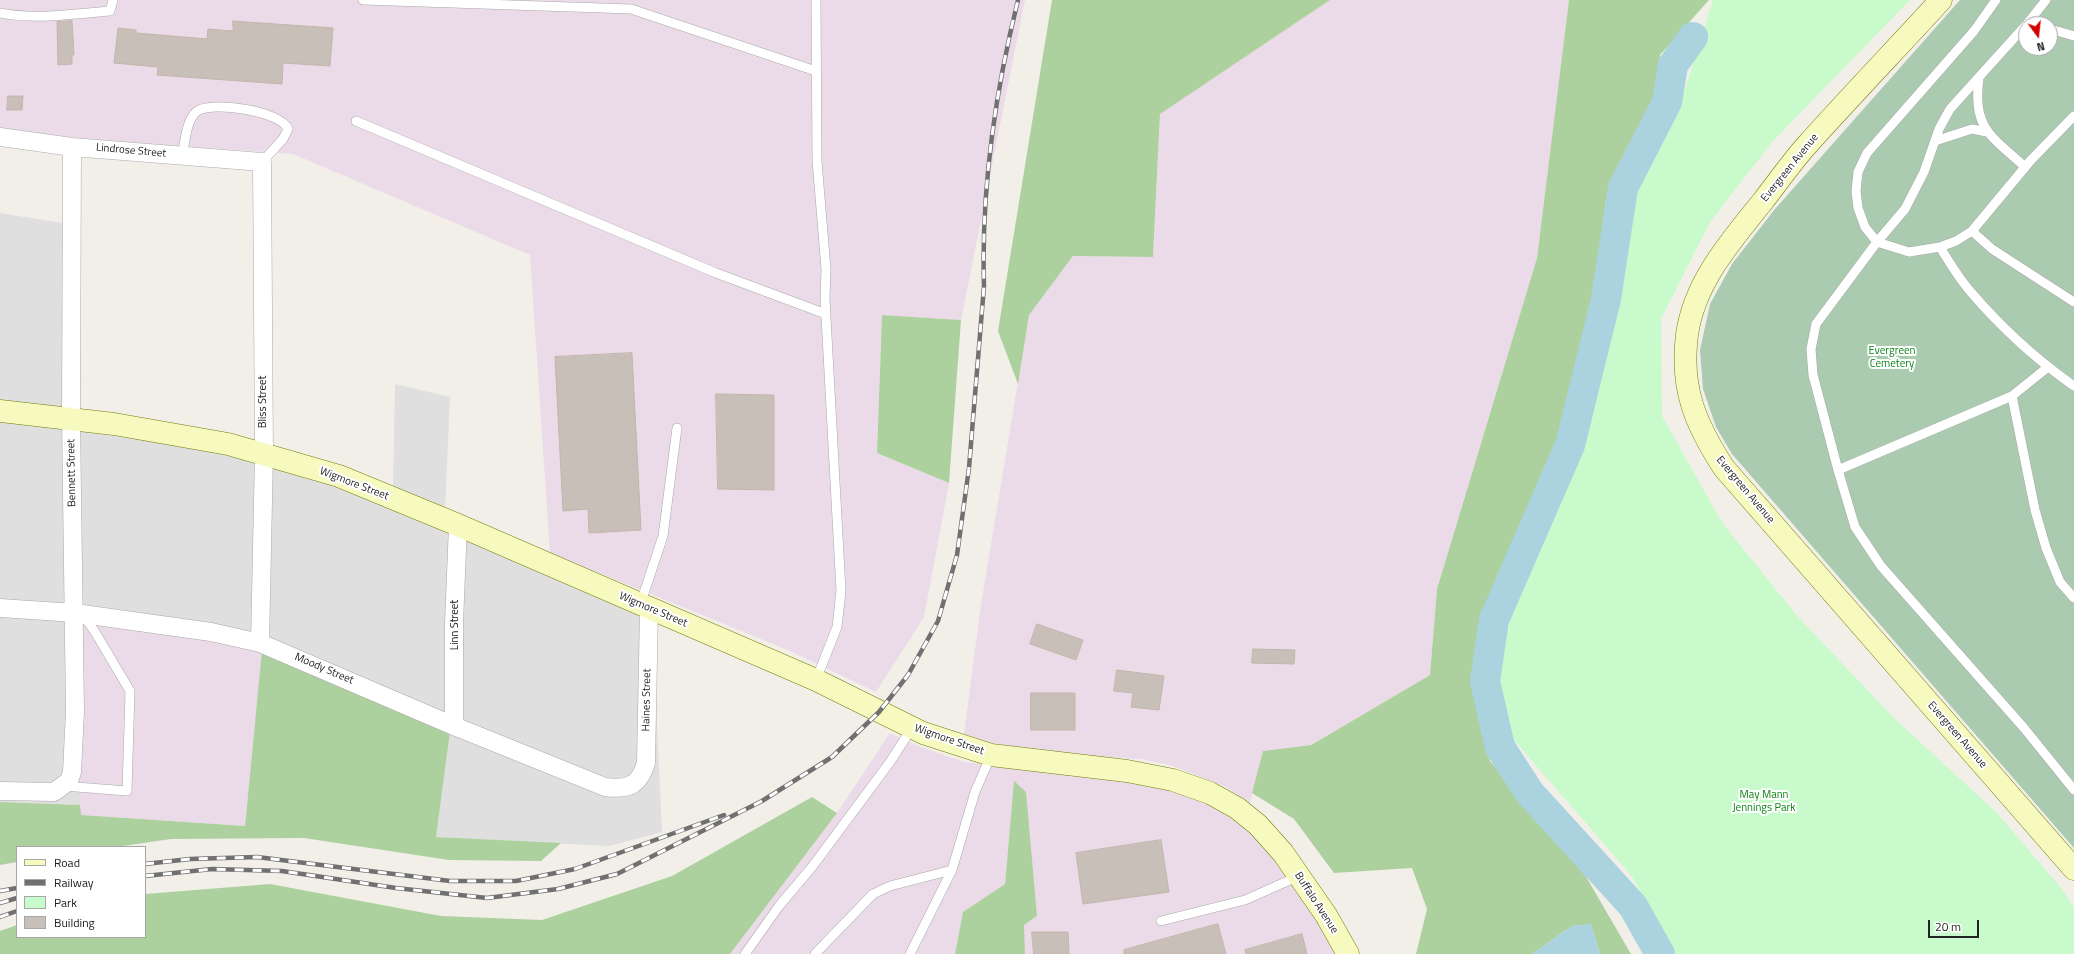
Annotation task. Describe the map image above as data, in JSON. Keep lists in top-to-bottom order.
{
  "streets": {
    "street": [
      "Lindrose Street",
      "Evergreen Avenue",
      "Bliss Street",
      "Bennett Street",
      "Wigmore Street",
      "Linn Street",
      "Moody Street",
      "Haines Street",
      "Buffalo Avenue"
    ]
  },
  "crossings": [
    ["Lindrose Street", "Bliss Street"],
    ["Lindrose Street", "Bennett Street"],
    ["Bliss Street", "Wigmore Street"],
    ["Bliss Street", "Moody Street"],
    ["Bennett Street", "Wigmore Street"],
    ["Bennett Street", "Moody Street"],
    ["Wigmore Street", "Linn Street"],
    ["Wigmore Street", "Haines Street"],
    ["Wigmore Street", "Buffalo Avenue"],
    ["Linn Street", "Moody Street"],
    ["Moody Street", "Haines Street"]
  ],
  "parks": ["Evergreen Cemetery", "May Mann Jennings Park"],
  "legend": [
    "Road",
    "Railway",
    "Park",
    "Building"
  ],
  "scale_bar": "20 m",
  "north": "bottom"
}
